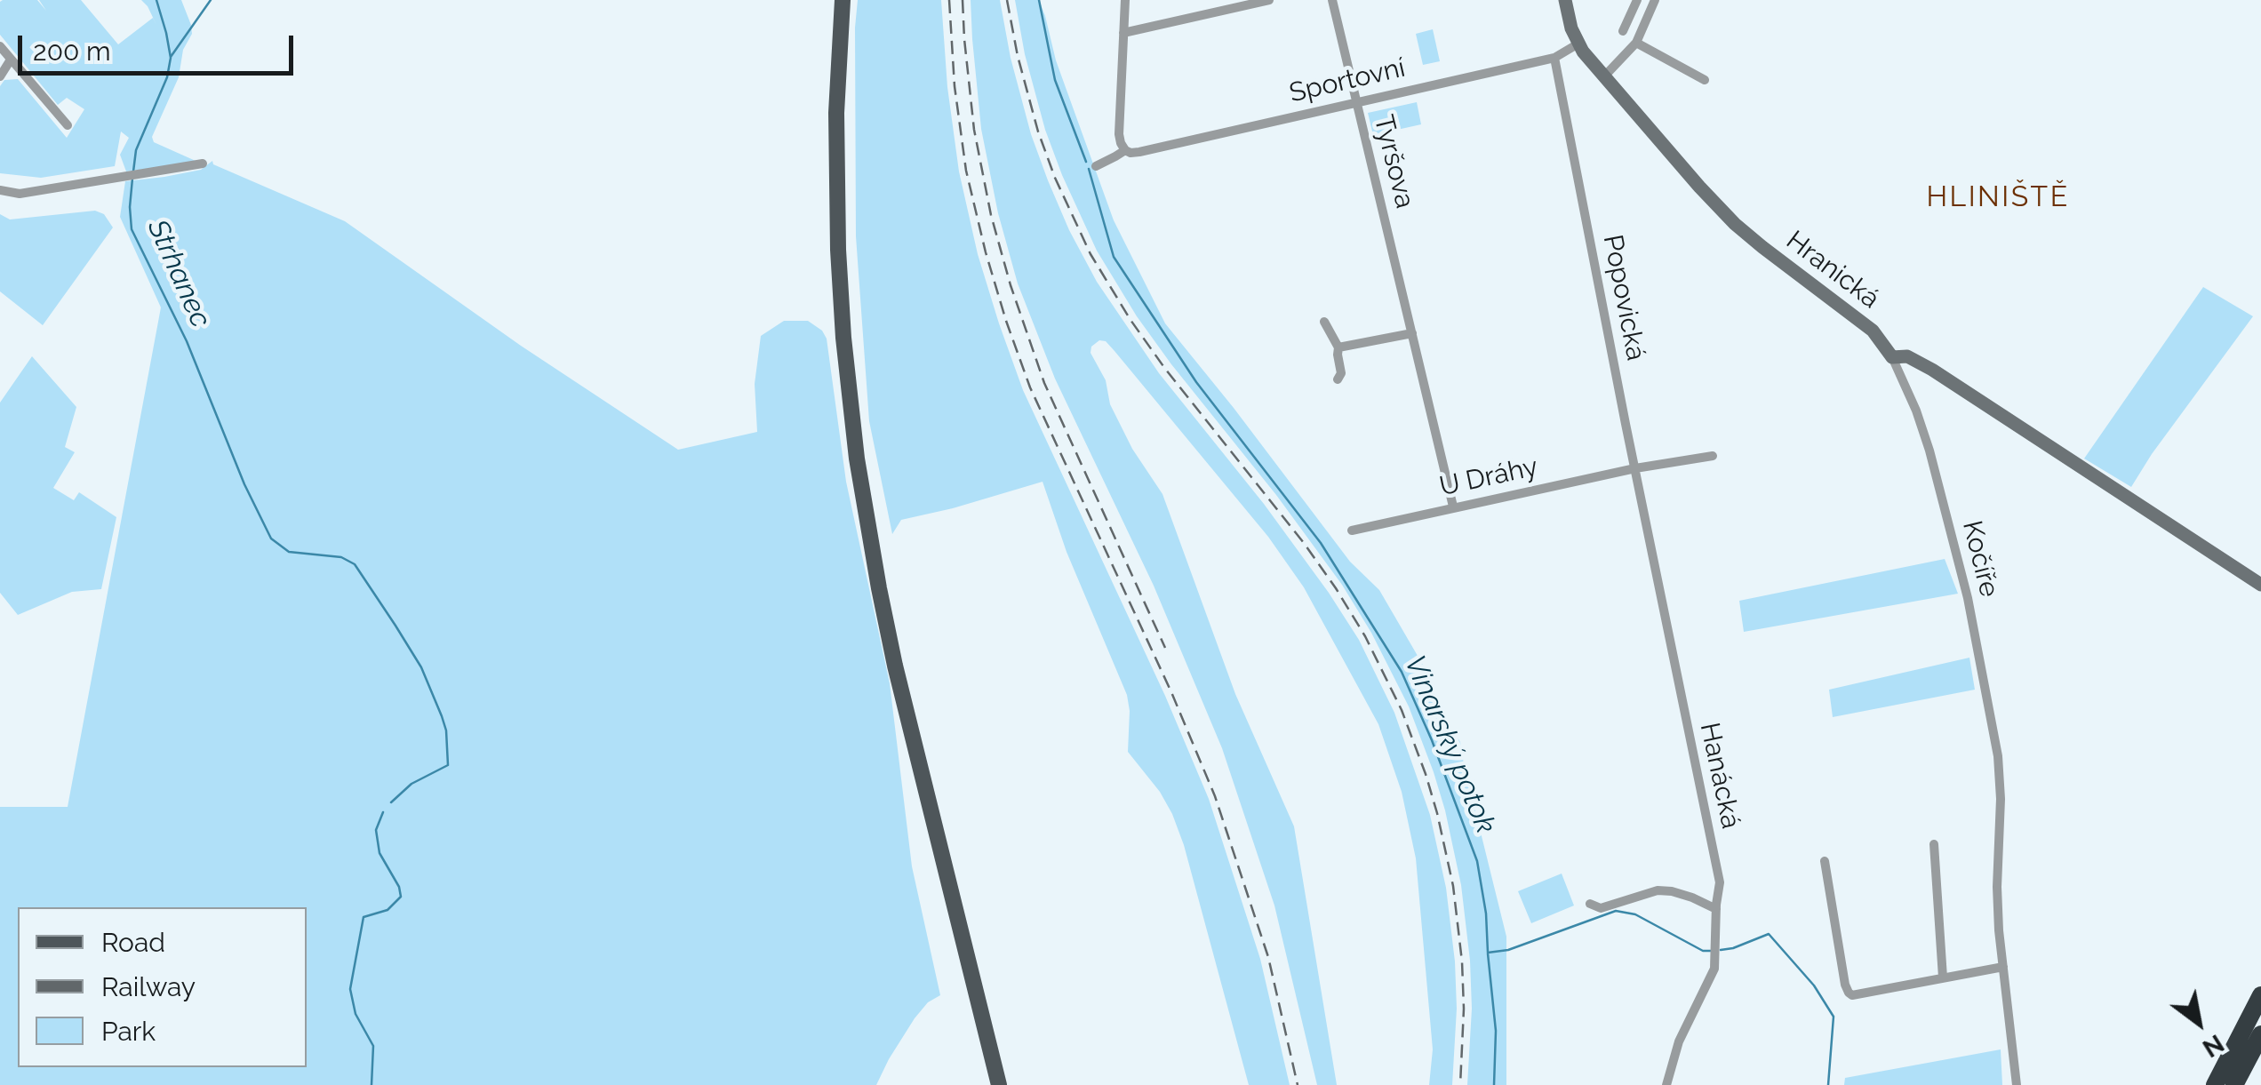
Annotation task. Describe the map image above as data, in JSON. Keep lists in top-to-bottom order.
{
  "streets": {
    "main road": ["Hranická"],
    "street": [
      "Sportovní",
      "Tyršova",
      "Popovická",
      "U Dráhy",
      "Kočíře",
      "Hanácká"
    ]
  },
  "crossings": [
    ["Sportovní", "Tyršova"],
    ["Sportovní", "Hranická"],
    ["Sportovní", "Popovická"],
    ["Tyršova", "U Dráhy"],
    ["Hranická", "Kočíře"],
    ["Popovická", "U Dráhy"],
    ["Popovická", "Hanácká"],
    ["U Dráhy", "Hanácká"]
  ],
  "districts": ["HLINIŠTĚ"],
  "water": ["Strhanec", "Vinarský potok"],
  "legend": ["Road", "Railway", "Park"],
  "scale_bar": "200 m",
  "north": "bottom right"
}
